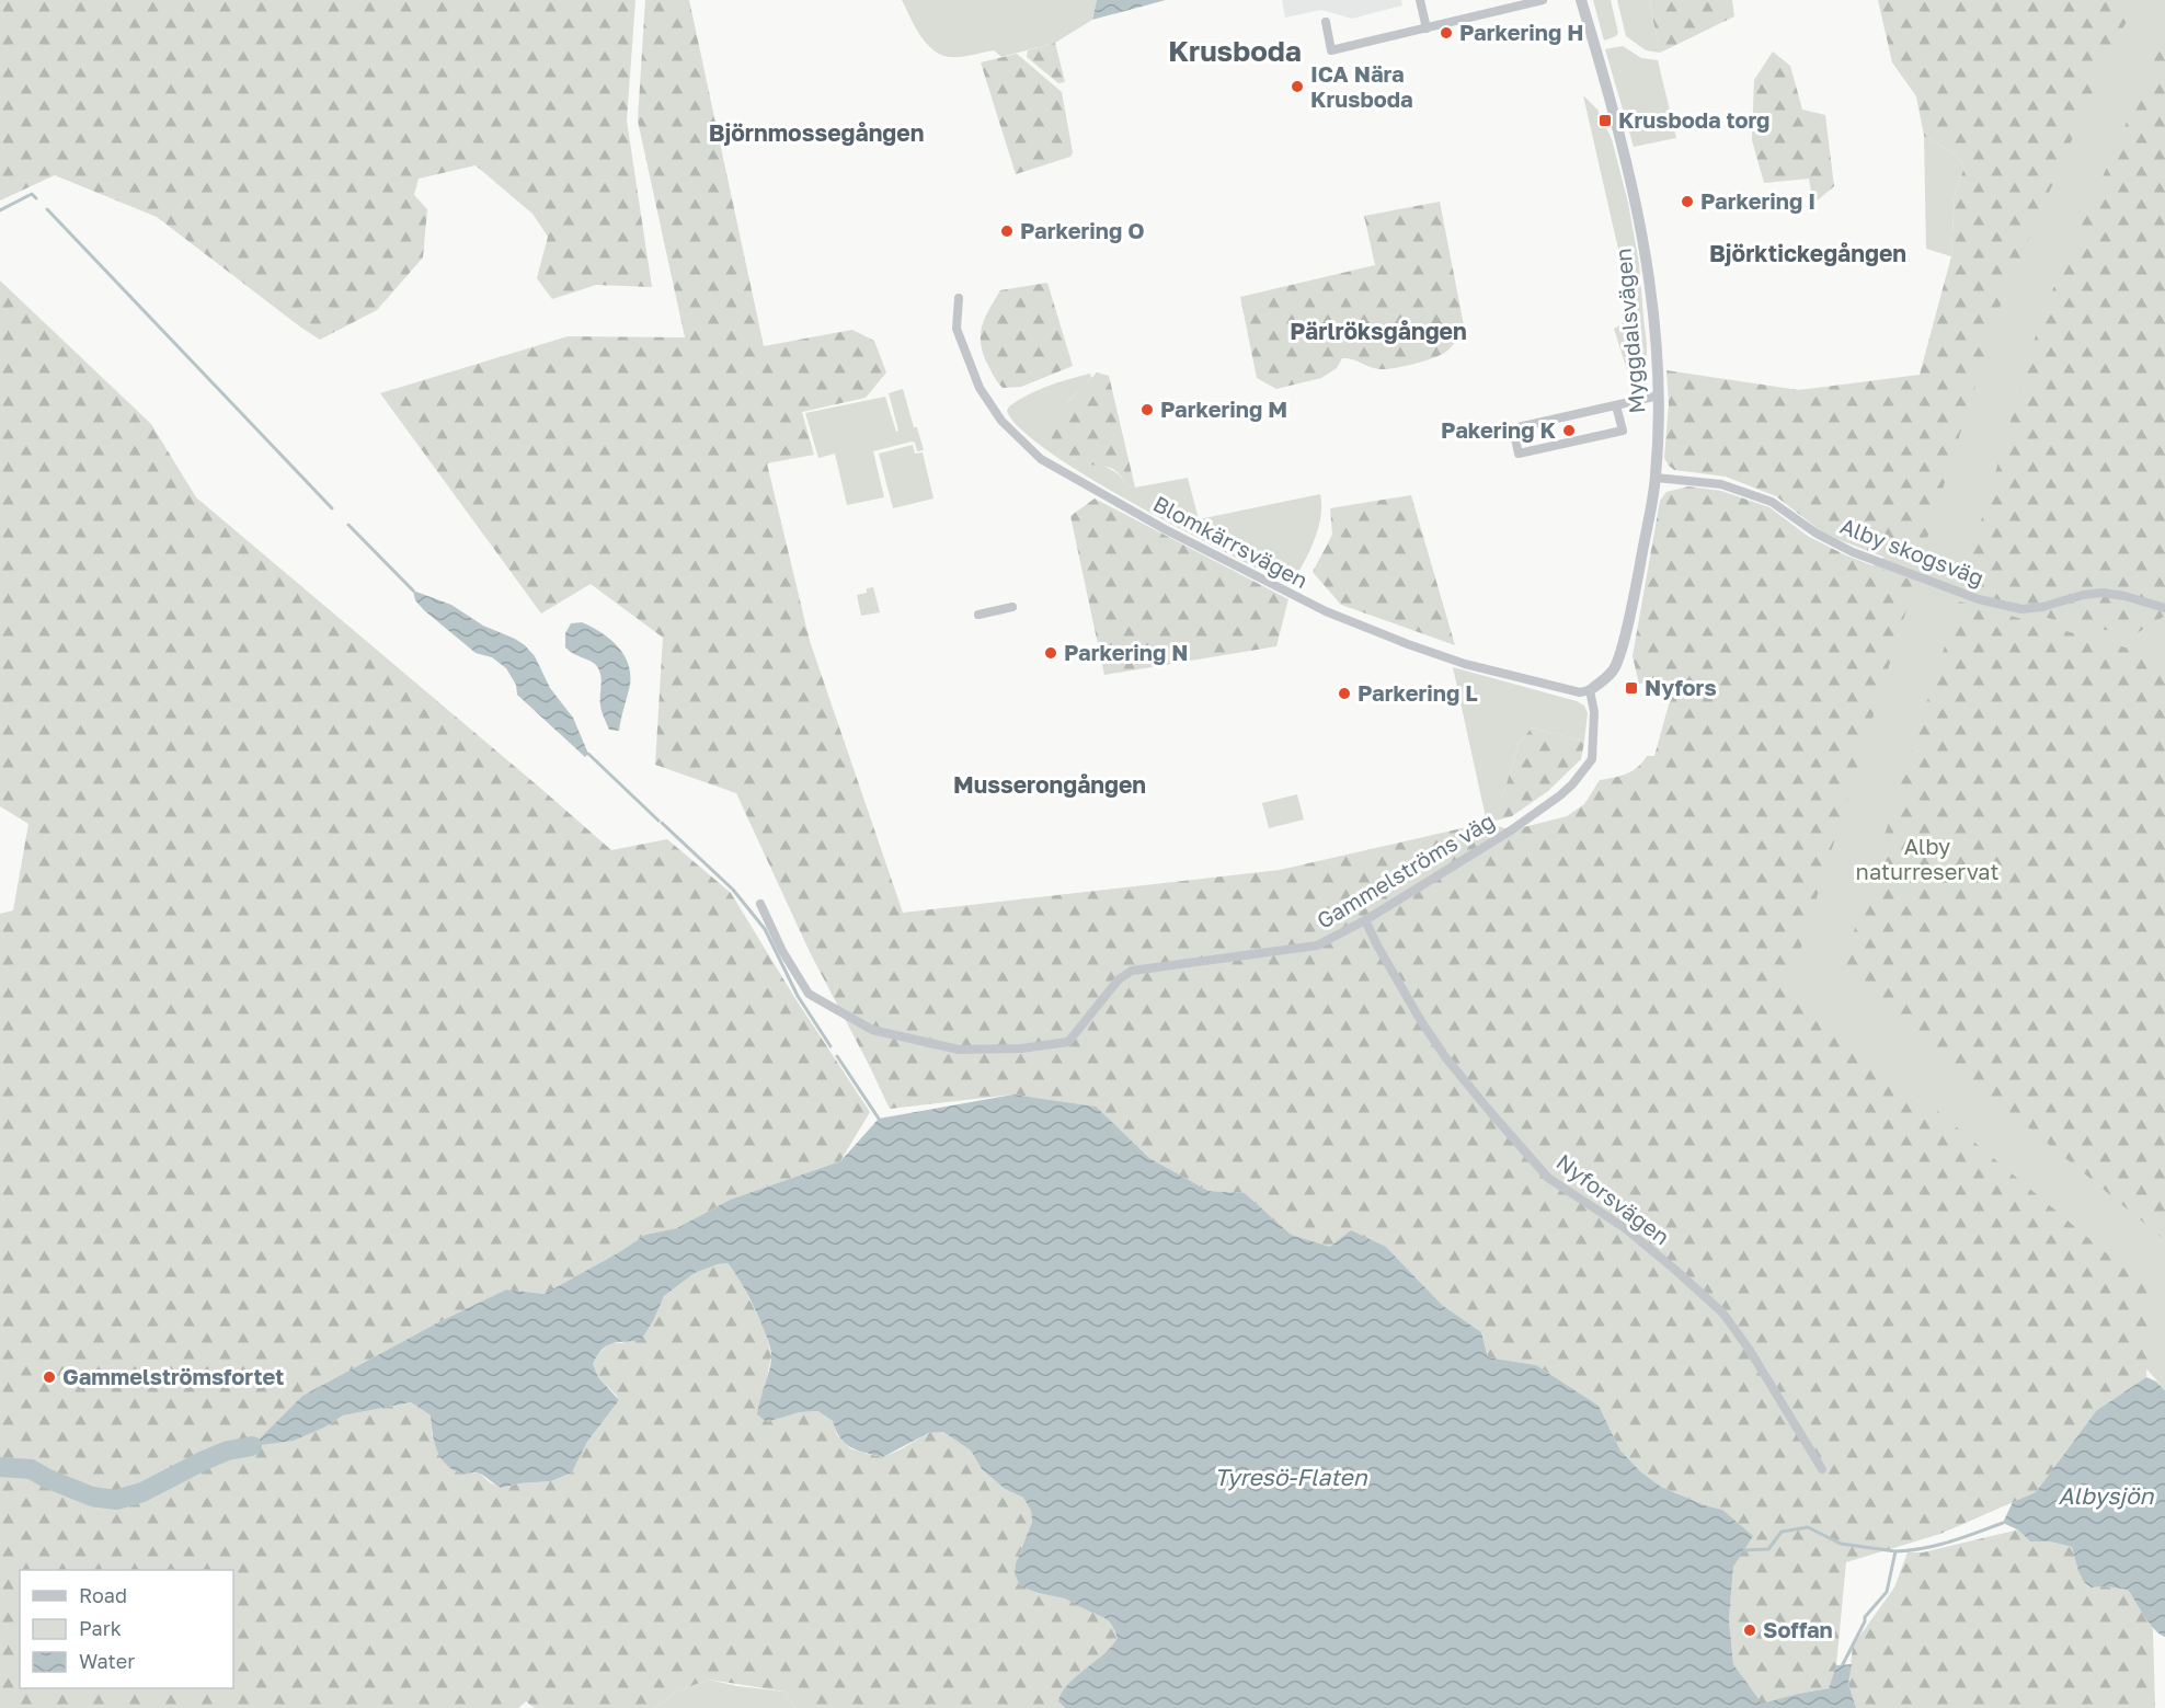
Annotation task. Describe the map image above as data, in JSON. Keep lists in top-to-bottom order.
{
  "streets": {
    "street": [
      "Myggdalsvägen",
      "Blomkärrsvägen",
      "Alby skogsväg",
      "Gammelströms väg",
      "Nyforsvägen"
    ]
  },
  "crossings": [
    ["Myggdalsvägen", "Blomkärrsvägen"],
    ["Myggdalsvägen", "Alby skogsväg"],
    ["Myggdalsvägen", "Gammelströms väg"],
    ["Blomkärrsvägen", "Gammelströms väg"],
    ["Gammelströms väg", "Nyforsvägen"]
  ],
  "districts": [
    "Krusboda",
    "Björnmossegången",
    "Björktickegången",
    "Pärlröksgången",
    "Musserongången"
  ],
  "water": ["Tyresö-Flaten", "Albysjön"],
  "parks": ["Alby naturreservat"],
  "places": {
    "other": [
      "Parkering H",
      "ICA Nära Krusboda",
      "Parkering I",
      "Parkering O",
      "Parkering M",
      "Pakering K",
      "Parkering N",
      "Parkering L",
      "Gammelströmsfortet",
      "Soffan"
    ],
    "transit": ["Krusboda torg", "Nyfors"]
  },
  "legend": ["Road", "Park", "Water"]
}
